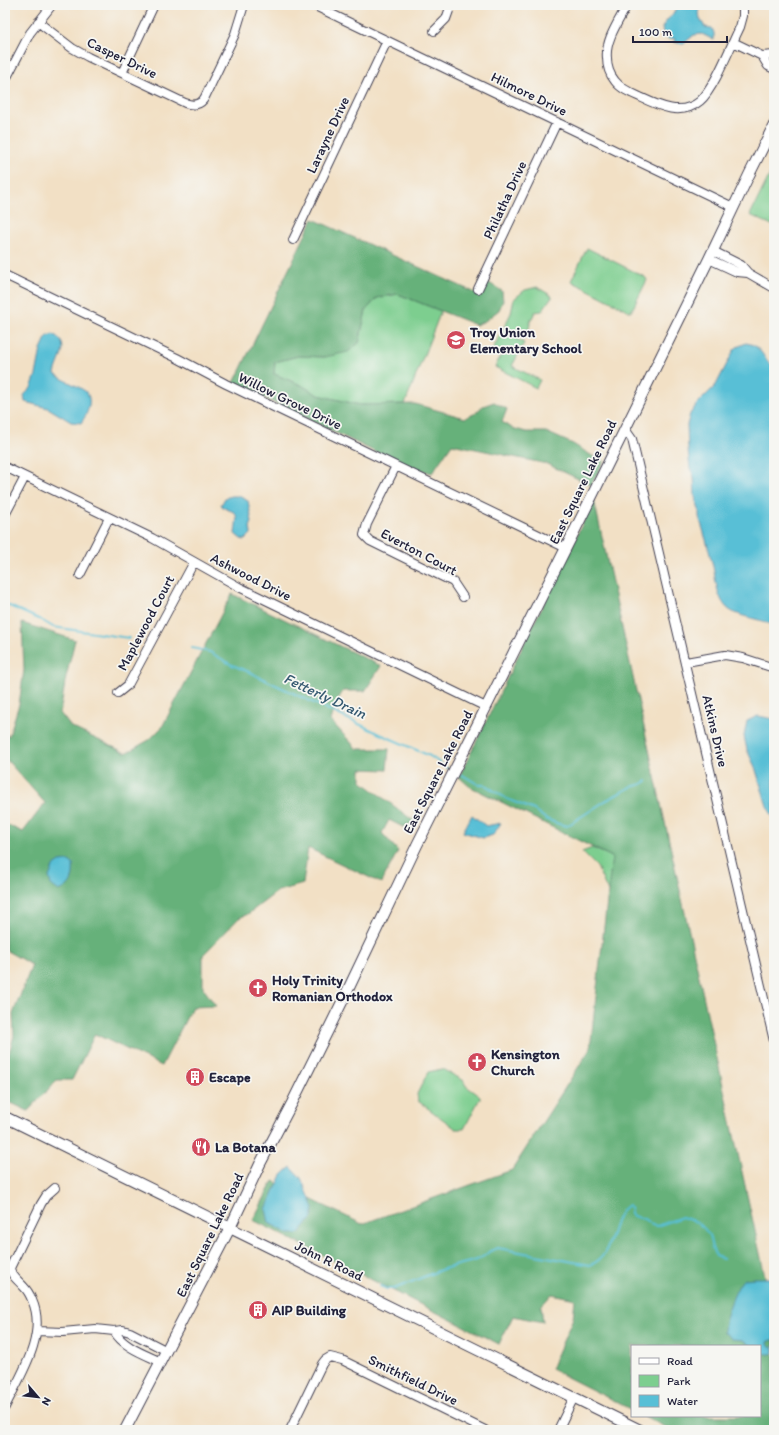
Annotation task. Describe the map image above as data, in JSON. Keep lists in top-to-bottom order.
{
  "streets": {
    "main road": ["East Square Lake Road", "John R Road"],
    "street": [
      "Casper Drive",
      "Hilmore Drive",
      "Larayne Drive",
      "Philatha Drive",
      "Willow Grove Drive",
      "Everton Court",
      "Ashwood Drive",
      "Maplewood Court",
      "Atkins Drive",
      "Smithfield Drive"
    ]
  },
  "crossings": [
    ["Hilmore Drive", "Larayne Drive"],
    ["Hilmore Drive", "Philatha Drive"],
    ["Hilmore Drive", "East Square Lake Road"],
    ["Willow Grove Drive", "East Square Lake Road"],
    ["Willow Grove Drive", "Everton Court"],
    ["East Square Lake Road", "Ashwood Drive"],
    ["East Square Lake Road", "Atkins Drive"],
    ["East Square Lake Road", "John R Road"],
    ["Ashwood Drive", "Maplewood Court"]
  ],
  "water": ["Fetterly Drain"],
  "places": {
    "school or university": ["Troy Union Elementary School"],
    "church": ["Holy Trinity Romanian Orthodox", "Kensington Church"],
    "building": ["Escape", "AIP Building"],
    "restaurant": ["La Botana"]
  },
  "legend": ["Road", "Park", "Water"],
  "scale_bar": "100 m",
  "north": "bottom right"
}
